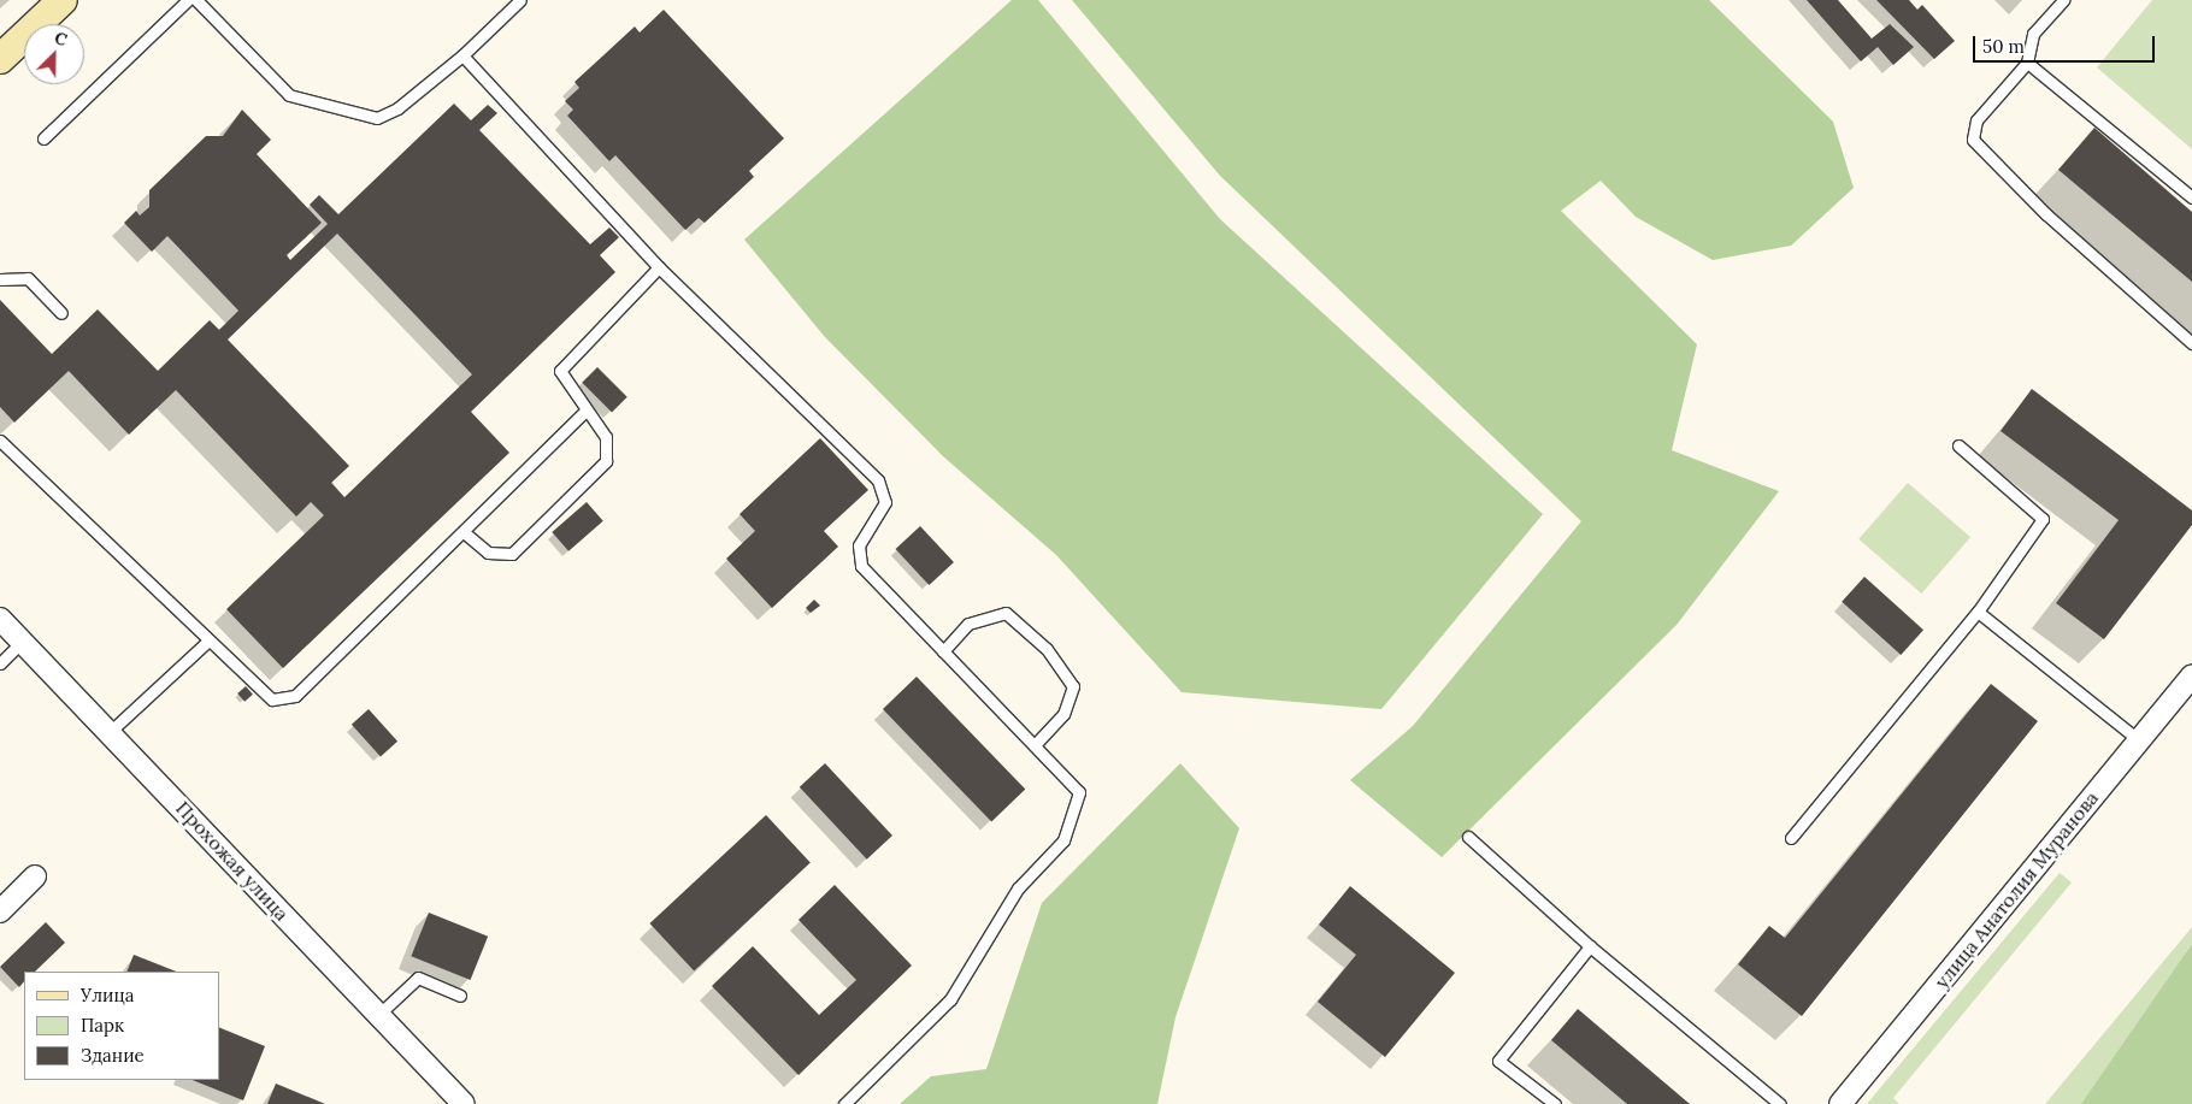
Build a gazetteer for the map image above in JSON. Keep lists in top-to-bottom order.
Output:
{
  "streets": {
    "street": ["Прохожая улица", "улица Анатолия Муранова"]
  },
  "legend": ["Улица", "Парк", "Здание"],
  "scale_bar": "50 m",
  "north": "top right"
}
